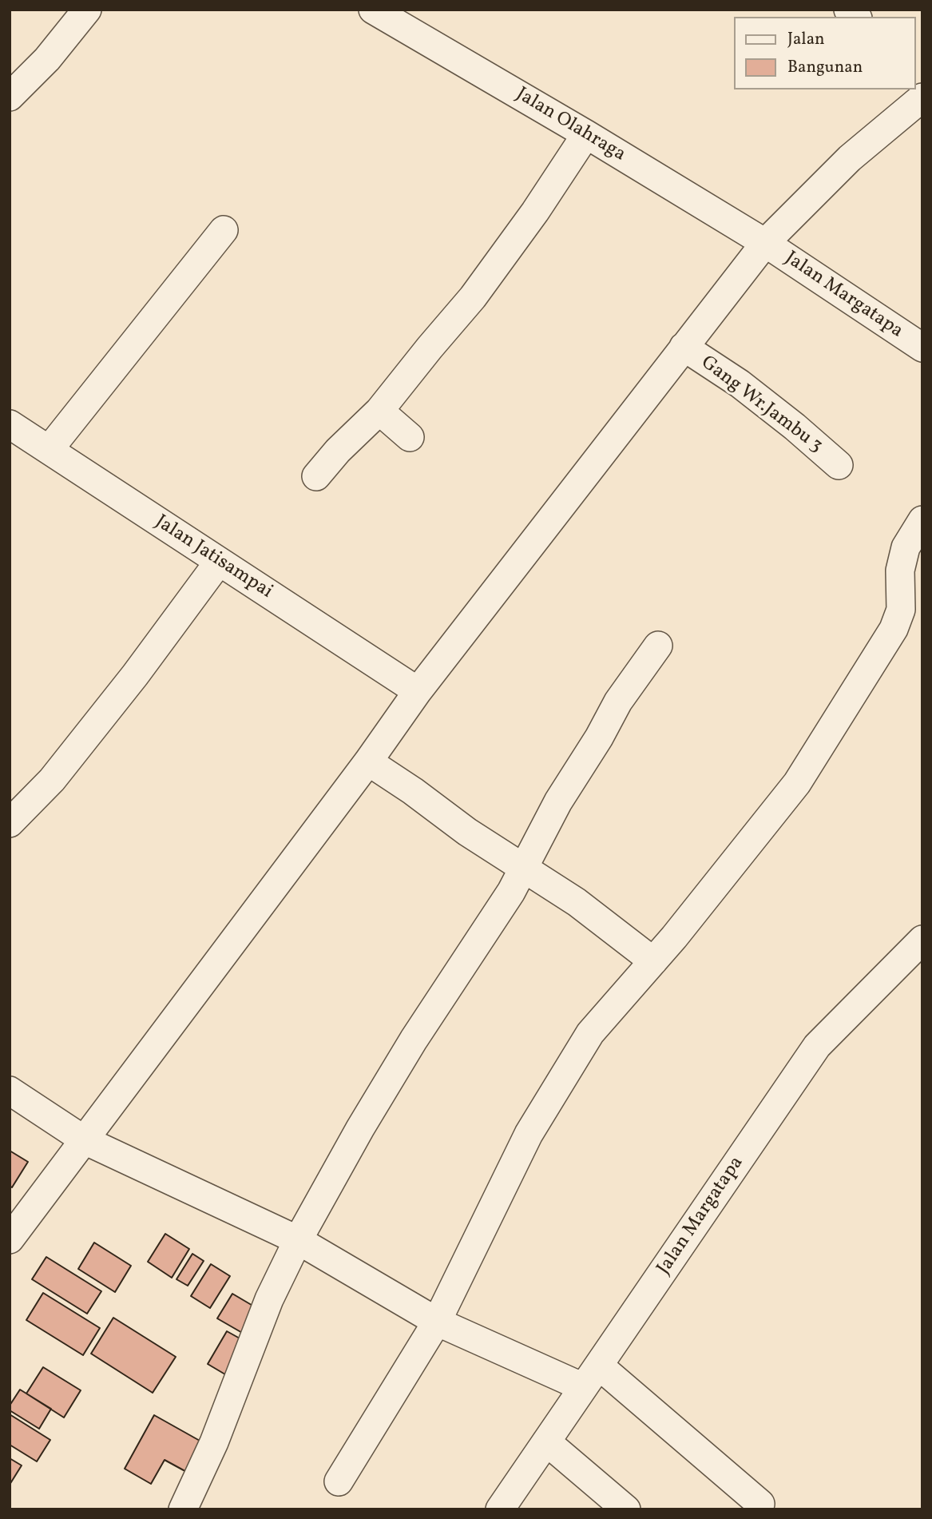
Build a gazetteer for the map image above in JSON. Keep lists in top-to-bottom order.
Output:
{
  "streets": {
    "street": [
      "Jalan Olahraga",
      "Jalan Margatapa",
      "Gang Wr.Jambu 3",
      "Jalan Jatisampai"
    ]
  },
  "crossings": [
    ["Jalan Olahraga", "Jalan Margatapa"]
  ],
  "legend": ["Jalan", "Bangunan"]
}
